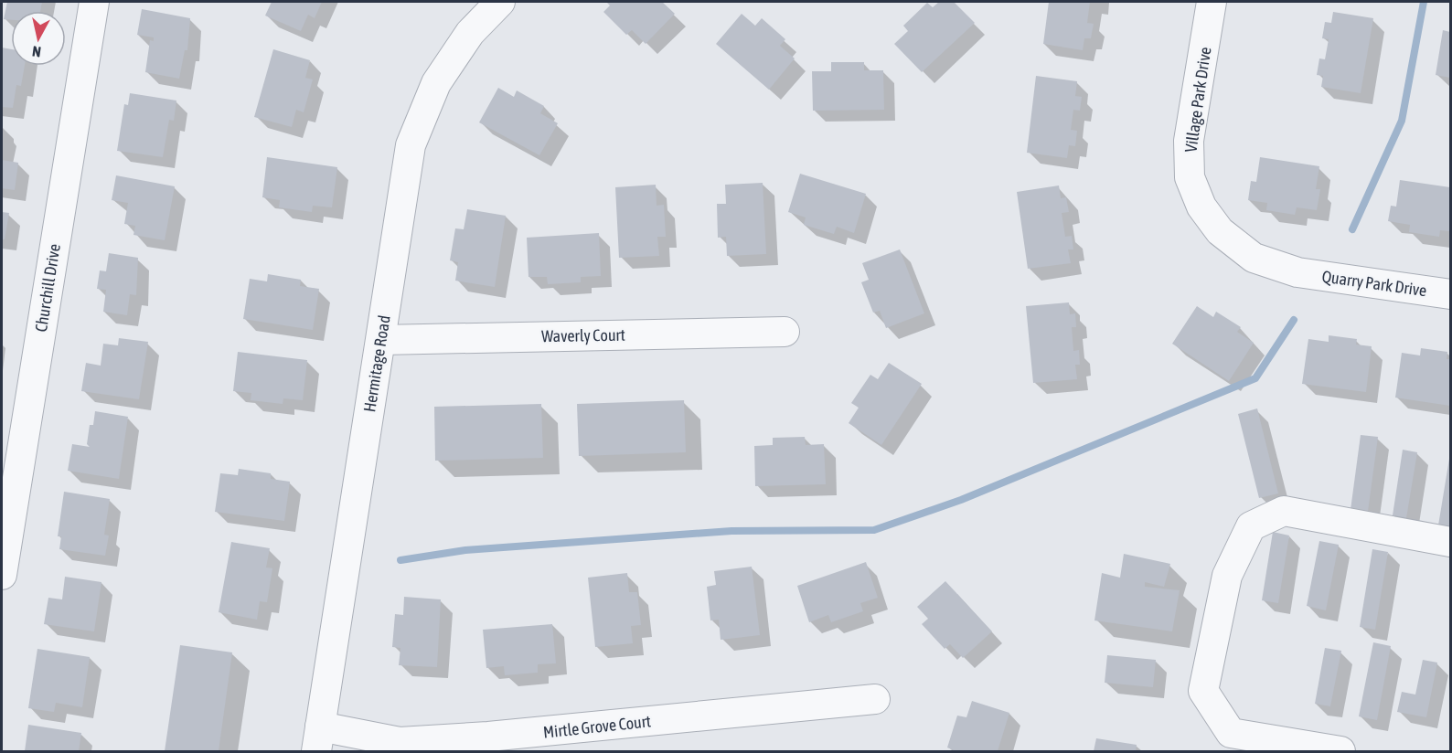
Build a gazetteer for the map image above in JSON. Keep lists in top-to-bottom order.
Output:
{
  "streets": {
    "street": [
      "Village Park Drive",
      "Quarry Park Drive",
      "Churchill Drive",
      "Waverly Court",
      "Hermitage Road",
      "Mirtle Grove Court"
    ]
  },
  "crossings": [
    ["Village Park Drive", "Quarry Park Drive"],
    ["Waverly Court", "Hermitage Road"],
    ["Hermitage Road", "Mirtle Grove Court"]
  ],
  "north": "bottom"
}
